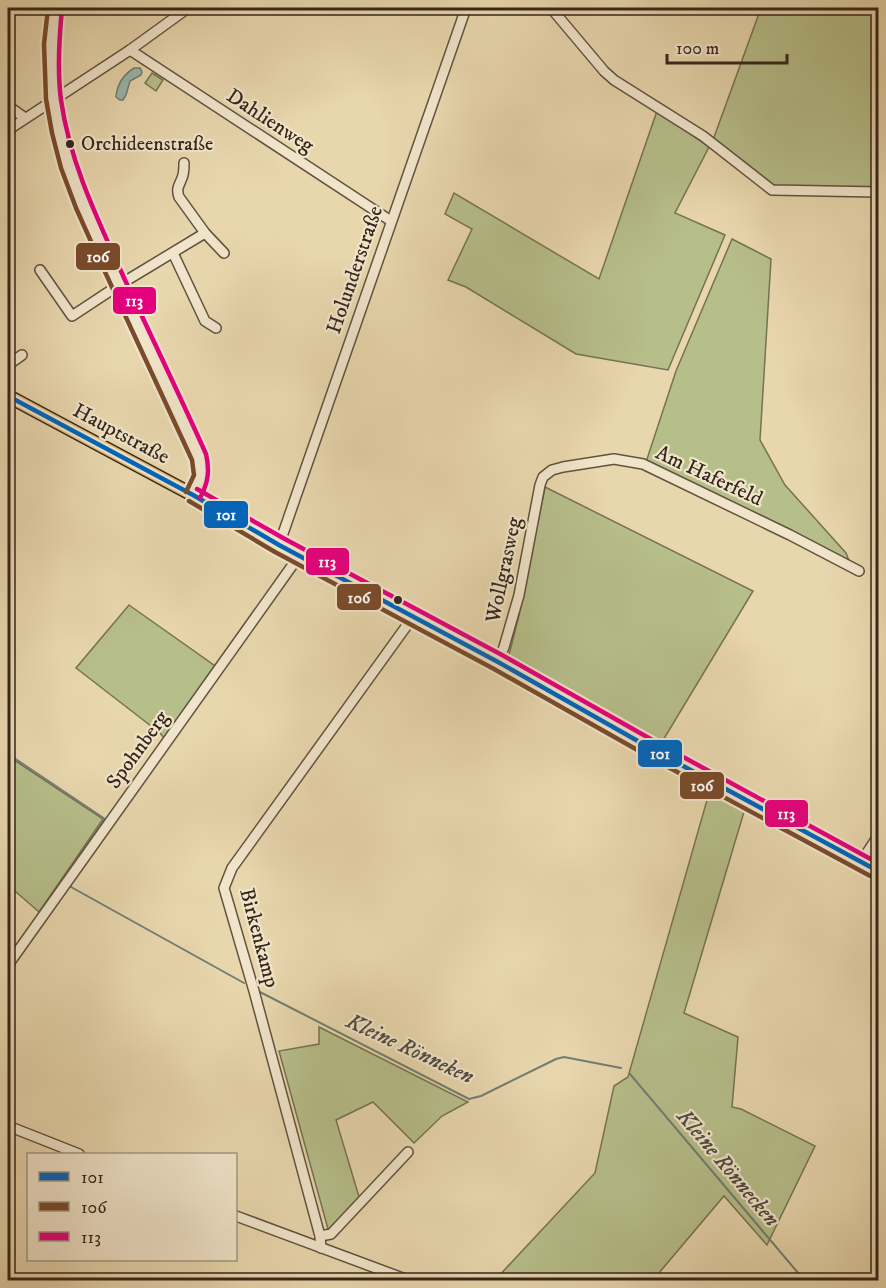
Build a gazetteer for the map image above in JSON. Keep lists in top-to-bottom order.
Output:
{
  "streets": {
    "main road": ["Hauptstraße"],
    "street": [
      "Dahlienweg",
      "Holunderstraße",
      "Am Haferfeld",
      "Wollgrasweg",
      "Spohnberg",
      "Birkenkamp"
    ]
  },
  "crossings": [
    ["Dahlienweg", "Holunderstraße"],
    ["Holunderstraße", "Hauptstraße"],
    ["Hauptstraße", "Wollgrasweg"],
    ["Hauptstraße", "Spohnberg"],
    ["Hauptstraße", "Birkenkamp"],
    ["Am Haferfeld", "Wollgrasweg"]
  ],
  "water": ["Kleine Rönneken", "Kleine Rönnecken"],
  "places": ["Orchideenstraße"],
  "lines": ["transit line 106", "transit line 113", "transit line 101"],
  "legend": ["101", "106", "113"],
  "scale_bar": "100 m"
}
